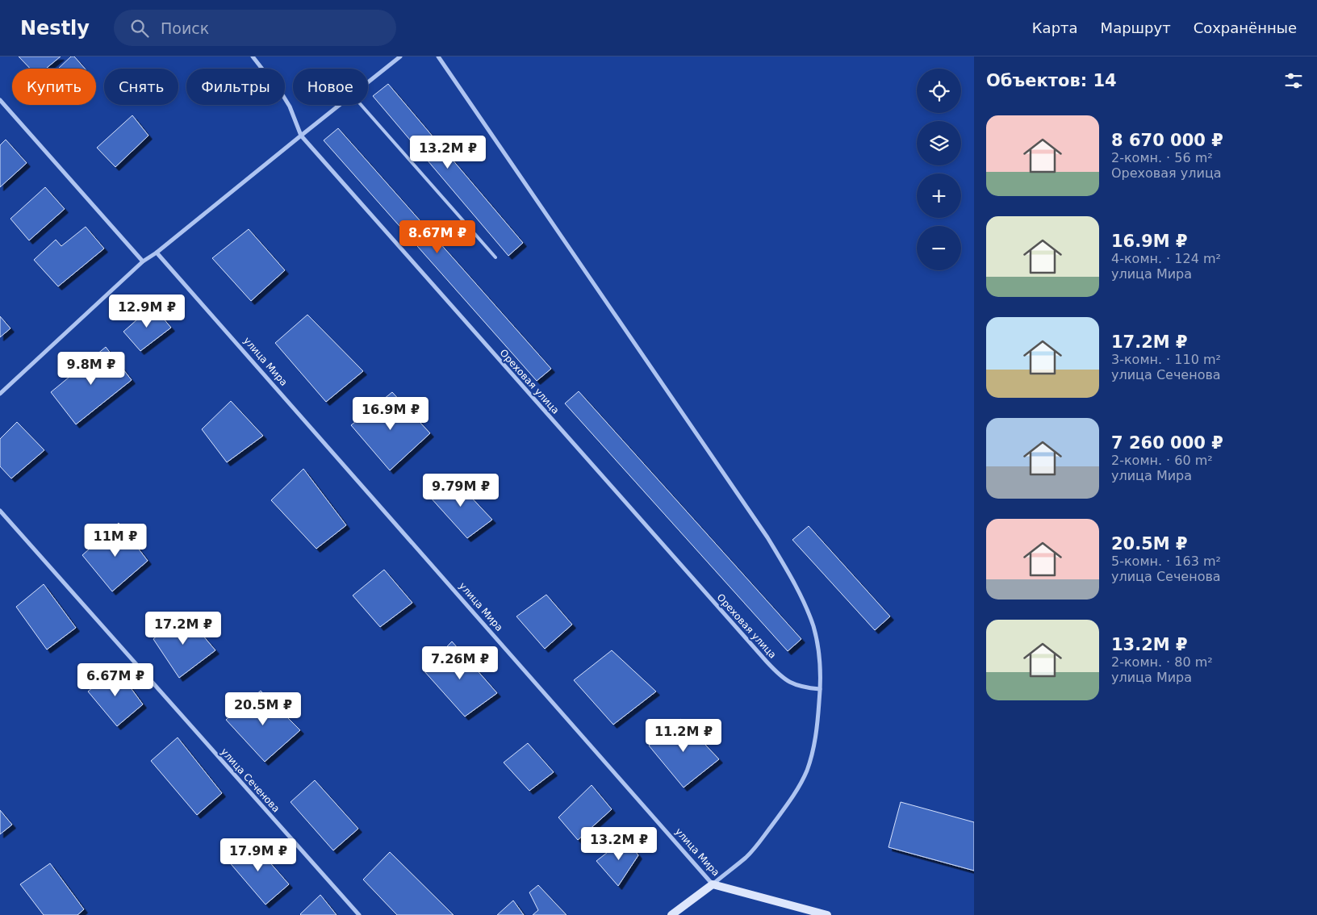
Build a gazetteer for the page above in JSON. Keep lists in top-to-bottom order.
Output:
{
  "streets": {
    "street": ["улица Мира", "Ореховая улица", "улица Сеченова"]
  },
  "page": {
    "header": "Nestly",
    "search": "Поиск",
    "nav": ["Карта", "Маршрут", "Сохранённые"],
    "heading": "Объектов: 14",
    "map_buttons": ["+", "−"],
    "chip": [
      "Купить",
      "Снять",
      "Фильтры",
      "Новое"
    ],
    "list": [
      {
        "name": "8 670 000 ₽",
        "note": "2-комн. · 56 m² · Ореховая улица"
      },
      {
        "name": "16.9M ₽",
        "note": "4-комн. · 124 m² · улица Мира"
      },
      {
        "name": "17.2M ₽",
        "note": "3-комн. · 110 m² · улица Сеченова"
      },
      {
        "name": "7 260 000 ₽",
        "note": "2-комн. · 60 m² · улица Мира"
      },
      {
        "name": "20.5M ₽",
        "note": "5-комн. · 163 m² · улица Сеченова"
      },
      {
        "name": "13.2M ₽",
        "note": "2-комн. · 80 m² · улица Мира"
      }
    ],
    "price": [
      "13.2M ₽",
      "8.67M ₽",
      "12.9M ₽",
      "9.8M ₽",
      "16.9M ₽",
      "9.79M ₽",
      "11M ₽",
      "17.2M ₽",
      "7.26M ₽",
      "6.67M ₽",
      "20.5M ₽",
      "11.2M ₽",
      "13.2M ₽",
      "17.9M ₽"
    ]
  }
}
